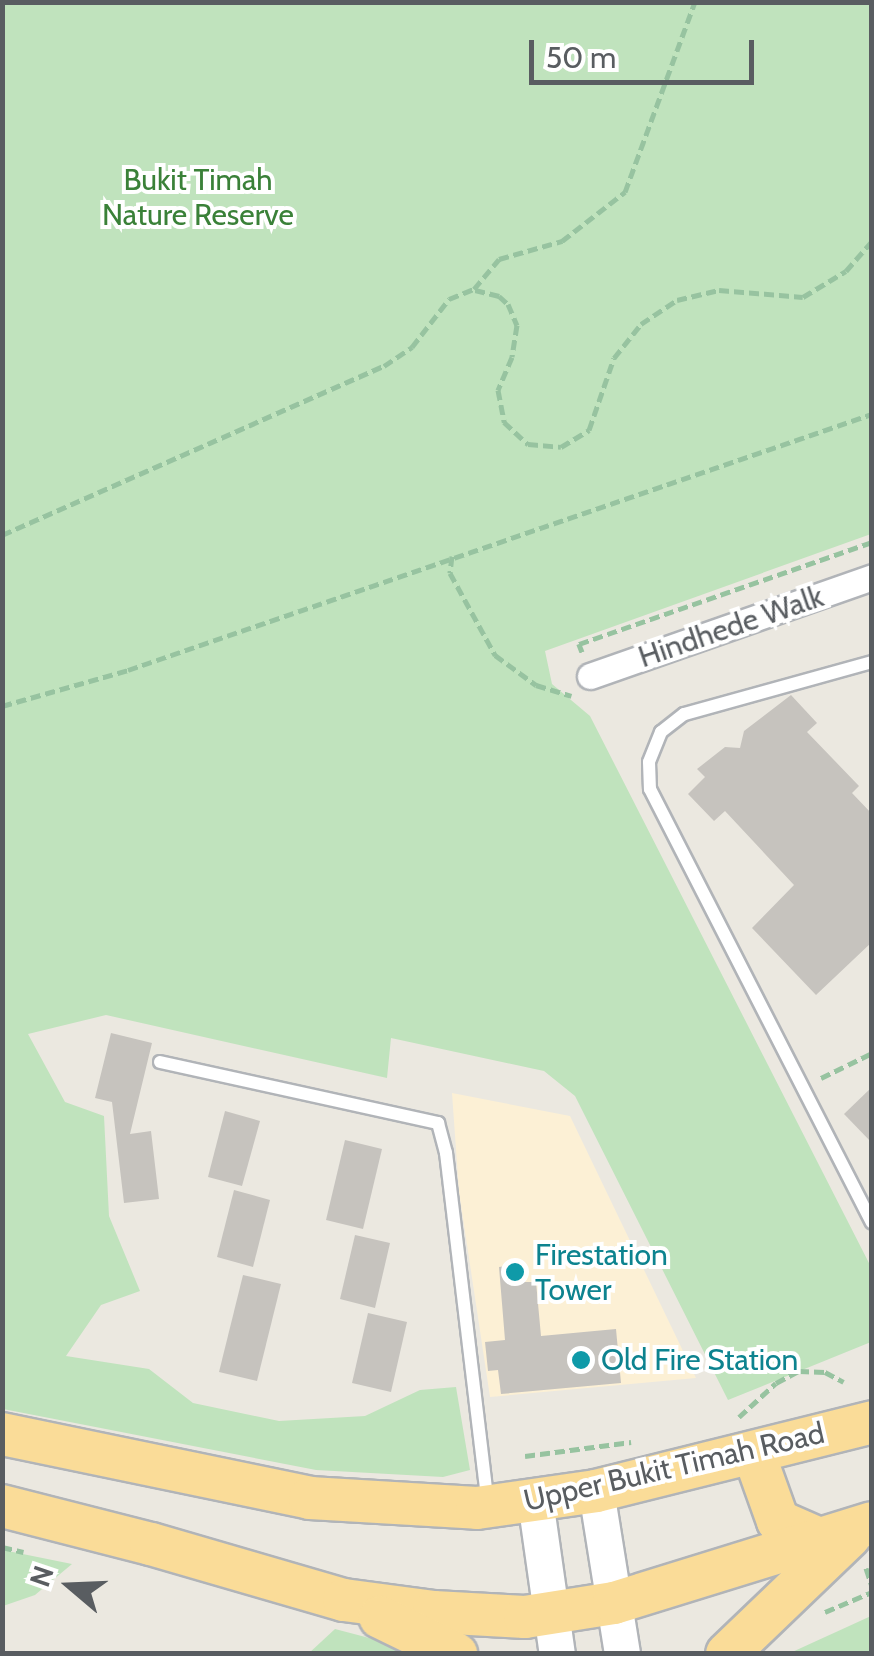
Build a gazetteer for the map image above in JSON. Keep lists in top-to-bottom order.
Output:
{
  "streets": {
    "highway": ["Upper Bukit Timah Road"],
    "street": ["Hindhede Walk"]
  },
  "parks": ["Bukit Timah Nature Reserve"],
  "places": ["Firestation Tower", "Old Fire Station"],
  "scale_bar": "50 m",
  "north": "left"
}
